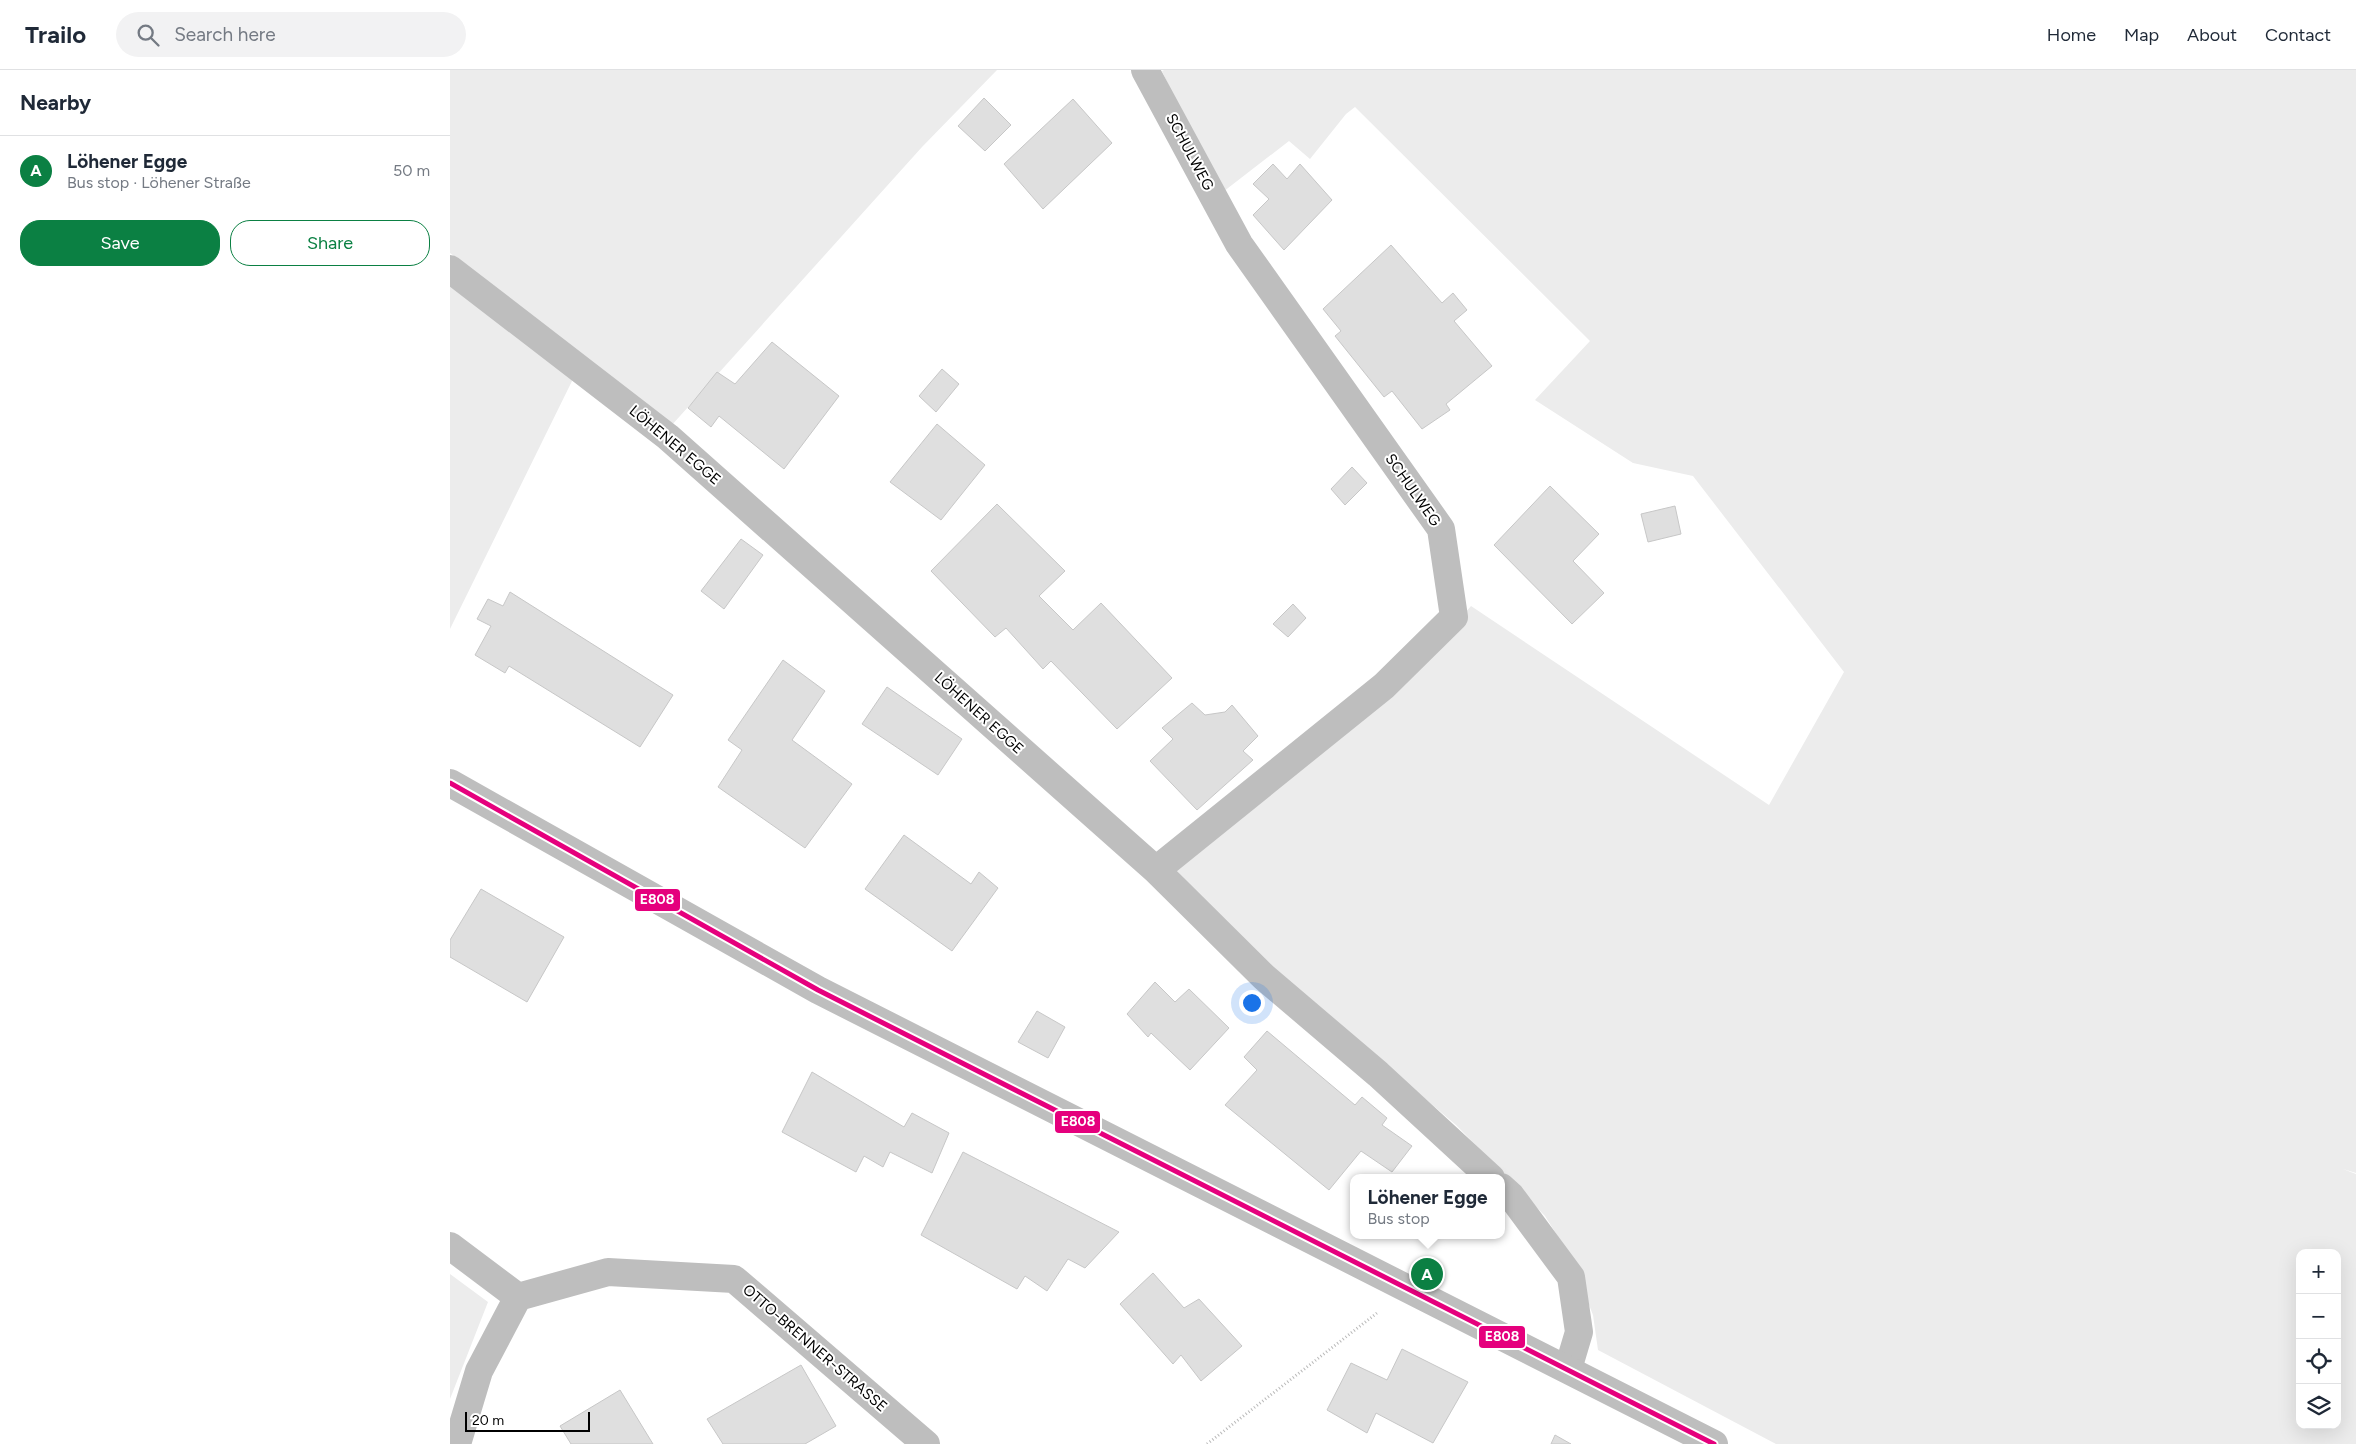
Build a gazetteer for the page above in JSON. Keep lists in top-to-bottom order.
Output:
{
  "streets": {
    "street": ["SCHULWEG", "LÖHENER EGGE", "OTTO-BRENNER-STRASSE"]
  },
  "crossings": [
    ["SCHULWEG", "LÖHENER EGGE"]
  ],
  "lines": ["transit line E808"],
  "scale_bar": "20 m",
  "page": {
    "header": "Trailo",
    "search": "Search here",
    "nav": [
      "Home",
      "Map",
      "About",
      "Contact"
    ],
    "heading": "Nearby",
    "list": [
      {
        "mark": "A",
        "name": "Löhener Egge",
        "note": "Bus stop · Löhener Straße",
        "value": "50 m"
      }
    ],
    "buttons": ["Save", "Share"],
    "popup": ["Löhener Egge", "Bus stop"],
    "map_buttons": ["+", "−"],
    "pins": "A",
    "scale": "20 m"
  }
}
